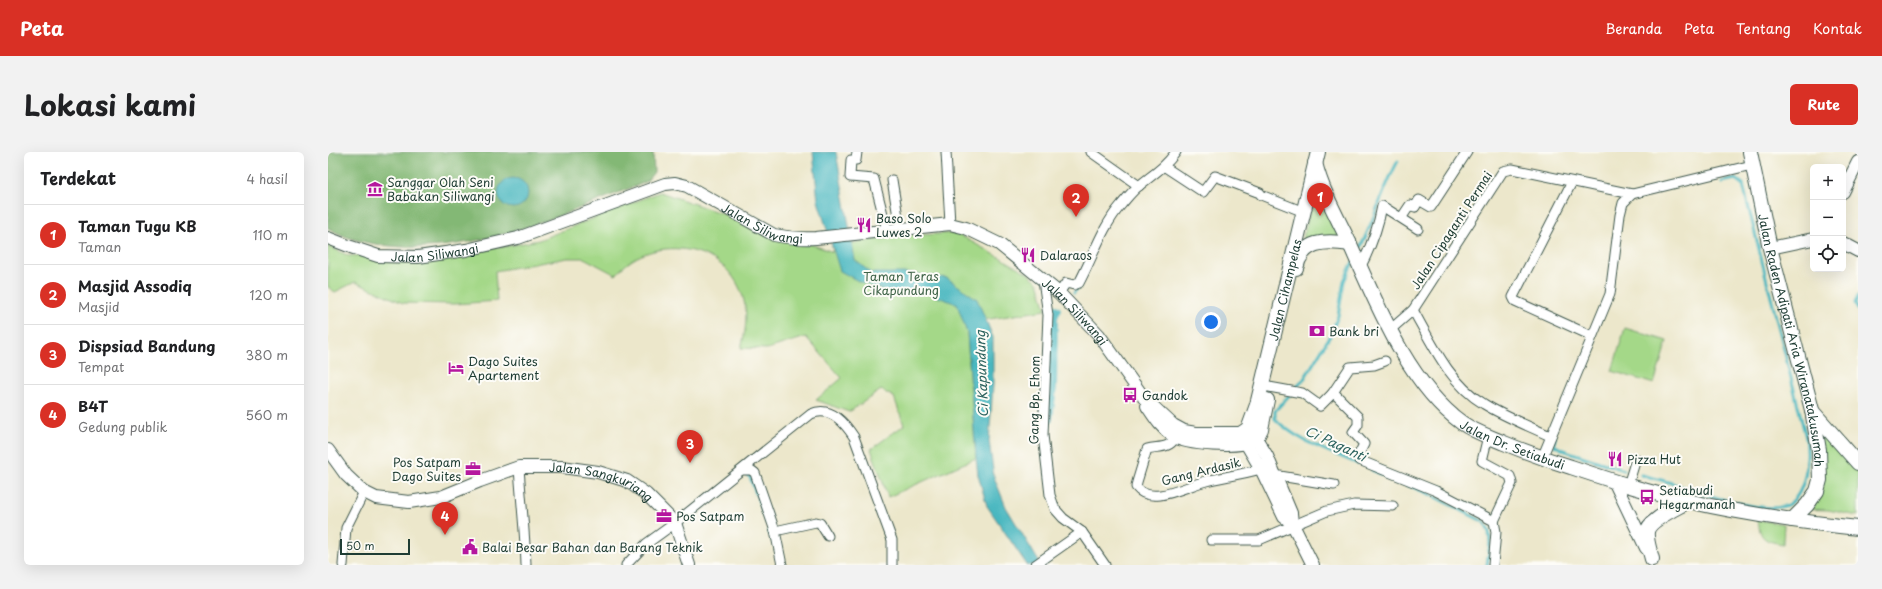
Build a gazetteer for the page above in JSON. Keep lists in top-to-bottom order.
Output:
{
  "streets": {
    "main road": [
      "Jalan Siliwangi",
      "Jalan Cihampelas",
      "Jalan Raden Adipati Aria Wiranatakusumah",
      "Jalan Dr. Setiabudi",
      "Jalan Sangkuriang"
    ],
    "street": ["Jalan Cipaganti Permai", "Gang Bp. Ehom", "Gang Ardasik"]
  },
  "crossings": [
    ["Jalan Siliwangi", "Jalan Cihampelas"],
    ["Jalan Siliwangi", "Gang Bp. Ehom"],
    ["Jalan Siliwangi", "Gang Ardasik"],
    ["Jalan Cipaganti Permai", "Jalan Raden Adipati Aria Wiranatakusumah"],
    ["Jalan Cipaganti Permai", "Jalan Dr. Setiabudi"],
    ["Jalan Cihampelas", "Jalan Dr. Setiabudi"],
    ["Jalan Raden Adipati Aria Wiranatakusumah", "Jalan Dr. Setiabudi"]
  ],
  "water": ["Ci Kapundung", "Ci Paganti"],
  "parks": ["Taman Teras Cikapundung"],
  "places": {
    "museum": ["Sanggar Olah Seni Babakan Siliwangi"],
    "restaurant": ["Baso Solo Luwes 2", "Dalaraos", "Pizza Hut"],
    "bank": ["Bank bri"],
    "hotel": ["Dago Suites Apartement"],
    "bus stop": ["Gandok", "Setiabudi Hegarmanah"],
    "office": ["Pos Satpam Dago Suites", "Pos Satpam"],
    "public building": ["Balai Besar Bahan dan Barang Teknik"]
  },
  "scale_bar": "50 m",
  "page": {
    "header": "Peta",
    "nav": [
      "Beranda",
      "Peta",
      "Tentang",
      "Kontak"
    ],
    "title": "Lokasi kami",
    "buttons": "Rute",
    "heading": ["Terdekat", "4 hasil"],
    "map_buttons": ["+", "−"],
    "pins": [
      "1",
      "2",
      "3",
      "4"
    ],
    "list": [
      {
        "mark": "1",
        "name": "Taman Tugu KB",
        "note": "Taman",
        "value": "110 m"
      },
      {
        "mark": "2",
        "name": "Masjid Assodiq",
        "note": "Masjid",
        "value": "120 m"
      },
      {
        "mark": "3",
        "name": "Dispsiad Bandung",
        "note": "Tempat",
        "value": "380 m"
      },
      {
        "mark": "4",
        "name": "B4T",
        "note": "Gedung publik",
        "value": "560 m"
      }
    ],
    "scale": "50 m"
  }
}
